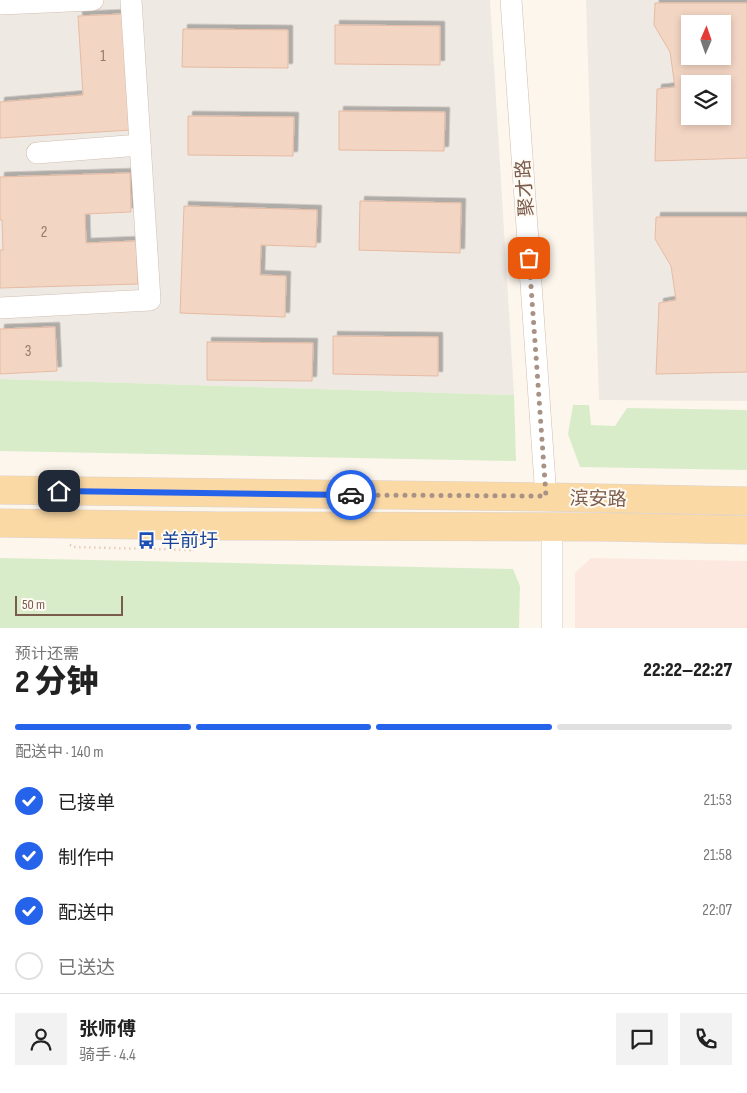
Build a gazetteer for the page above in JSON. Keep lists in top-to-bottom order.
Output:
{
  "streets": {
    "main road": ["滨安路"],
    "street": ["聚才路"]
  },
  "crossings": [
    ["聚才路", "滨安路"]
  ],
  "places": {
    "bus stop": ["羊前圩"]
  },
  "house_numbers": ["1", "2", "3"],
  "scale_bar": "50 m",
  "north": "top",
  "page": {
    "scale": "50 m",
    "heading": ["2 分钟", "预计还需", "22:22–22:27"],
    "panel": ["张师傅", "骑手 · 4.4"],
    "bar": "配送中 · 140 m",
    "list": [
      ["已接单", "21:53"],
      ["制作中", "21:58"],
      ["配送中", "22:07"],
      "已送达"
    ]
  }
}
